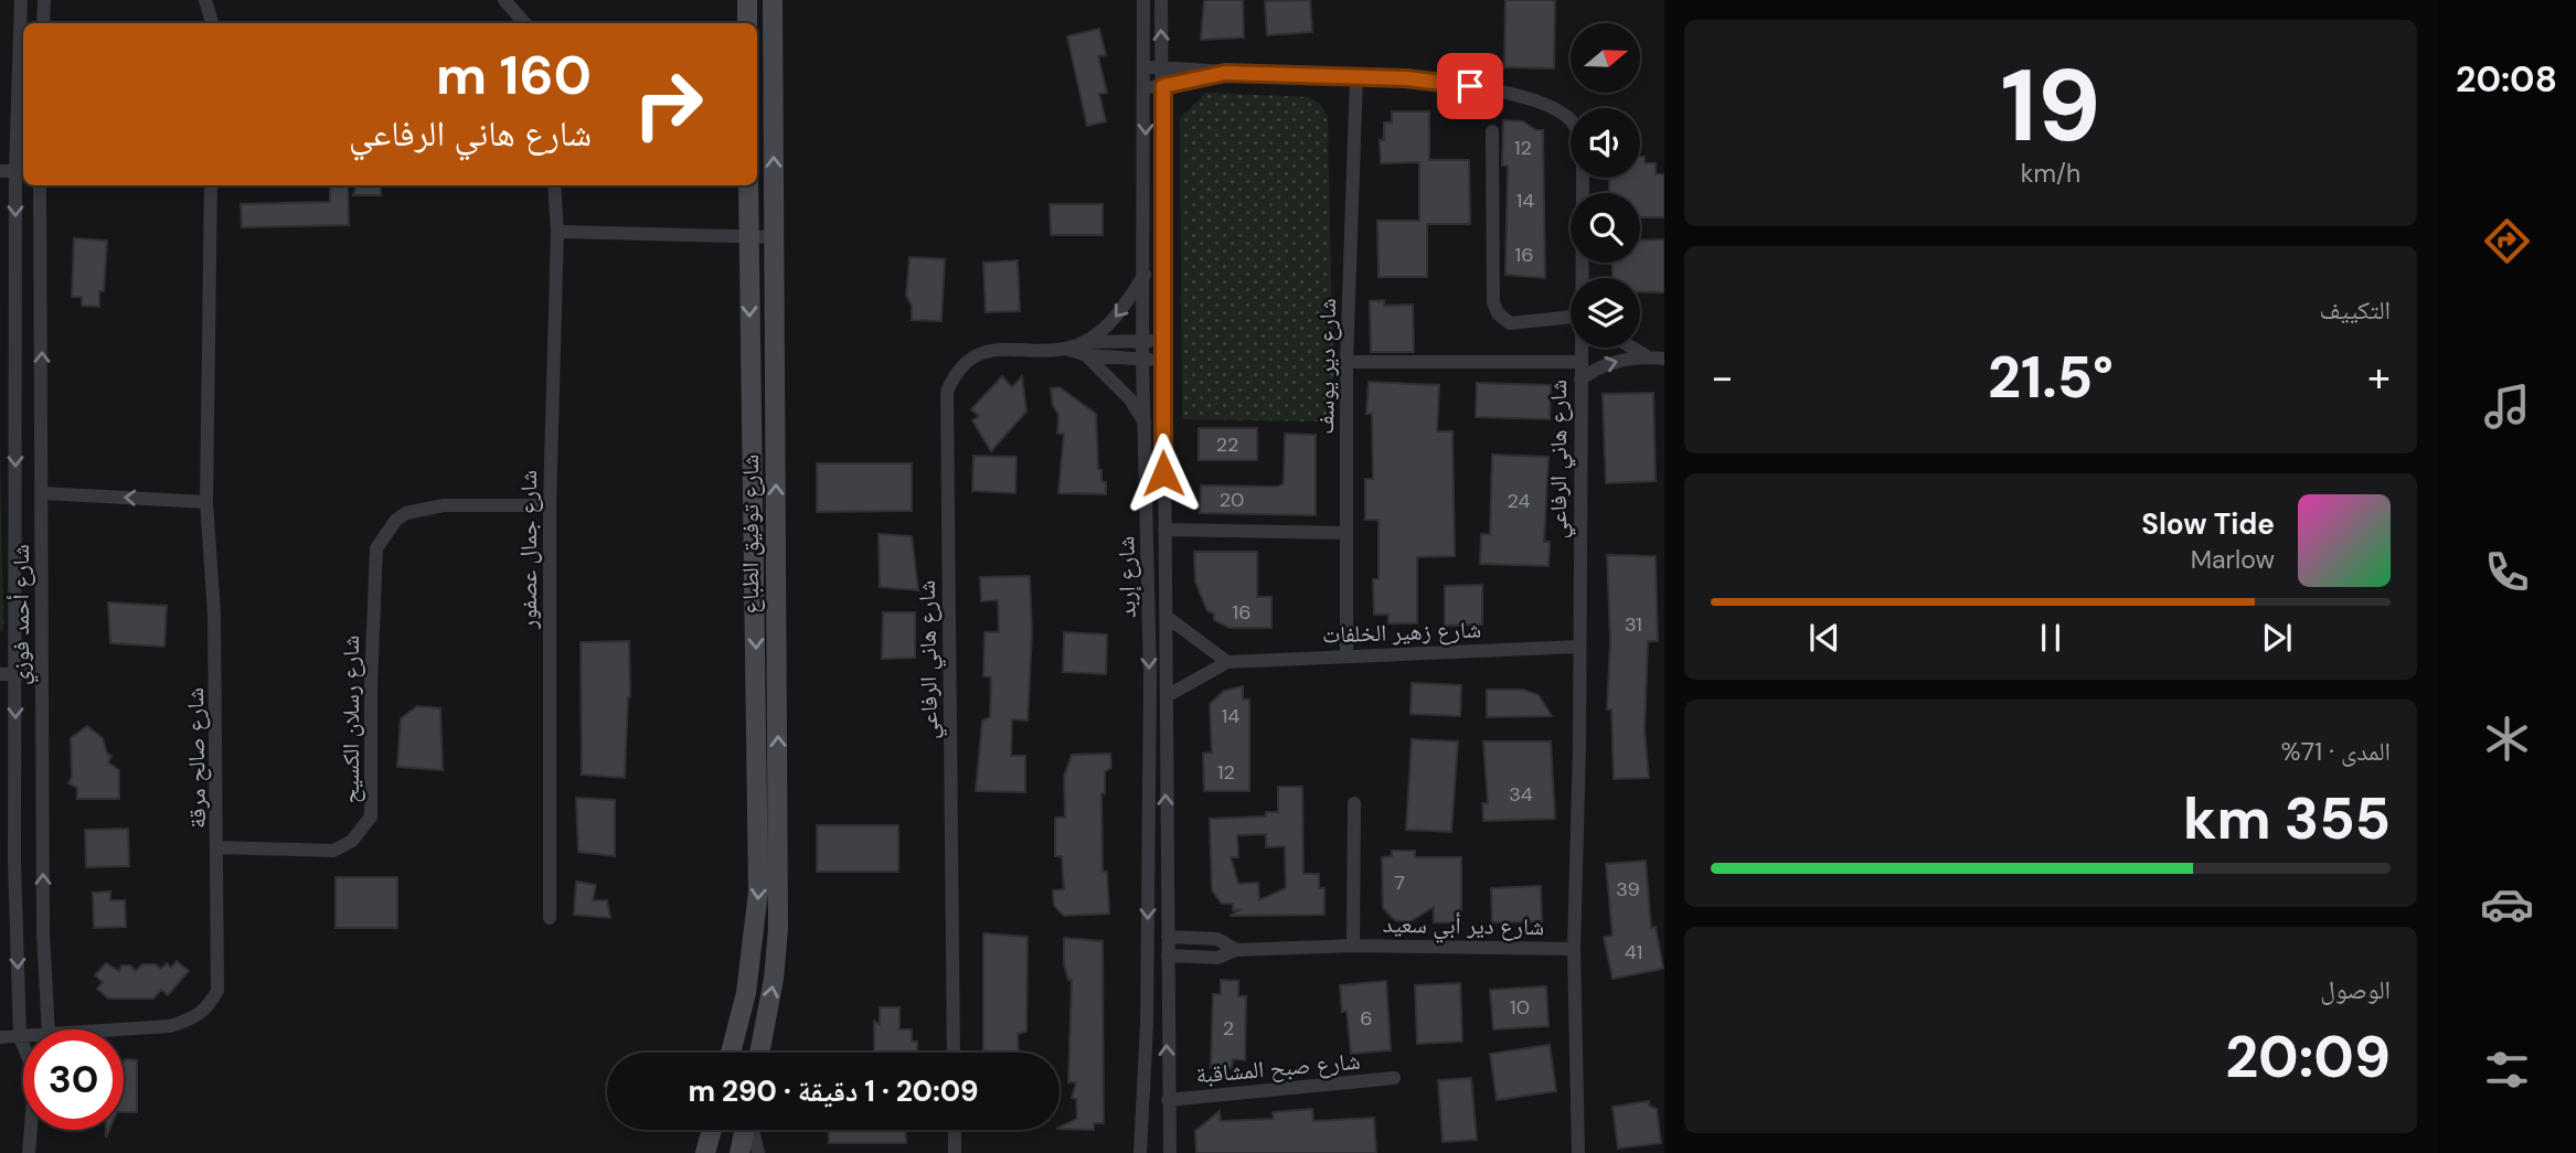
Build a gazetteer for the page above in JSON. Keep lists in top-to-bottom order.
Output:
{
  "streets": {
    "street": [
      "شارع دير يوسف",
      "شارع هاني الرفاعي",
      "شارع توفيق الطباع",
      "شارع جمال عصفور",
      "شارع إربد",
      "شارع أحمد فوزي",
      "شارع زهير الخلفات",
      "شارع رسلان الكسيح",
      "شارع صالح مرقة",
      "شارع دير أبي سعيد",
      "شارع صبح المشاقبة"
    ]
  },
  "crossings": [
    ["شارع دير يوسف", "شارع هاني الرفاعي"],
    ["شارع دير يوسف", "شارع زهير الخلفات"],
    ["شارع هاني الرفاعي", "شارع إربد"],
    ["شارع هاني الرفاعي", "شارع زهير الخلفات"],
    ["شارع هاني الرفاعي", "شارع دير أبي سعيد"],
    ["شارع جمال عصفور", "شارع رسلان الكسيح"],
    ["شارع إربد", "شارع زهير الخلفات"],
    ["شارع إربد", "شارع دير أبي سعيد"],
    ["شارع إربد", "شارع صبح المشاقبة"],
    ["شارع رسلان الكسيح", "شارع صالح مرقة"]
  ],
  "house_numbers": [
    "12",
    "14",
    "16",
    "22",
    "20",
    "24",
    "16",
    "31",
    "14",
    "12",
    "34",
    "7",
    "39",
    "41",
    "10",
    "6",
    "2"
  ],
  "north": "right",
  "page": {
    "tabs": "20:08",
    "tile": [
      ["19", "km/h"],
      "التكييف",
      ["المدى · 71%", "355 km"],
      ["الوصول", "20:09"]
    ],
    "turn": ["160 m", "شارع هاني الرفاعي"],
    "heat": ["−", "21.5°", "+"],
    "song": ["Slow Tide", "Marlow"],
    "limit": "30",
    "trip": "20:09 · 1 دقيقة · 290 m"
  }
}
